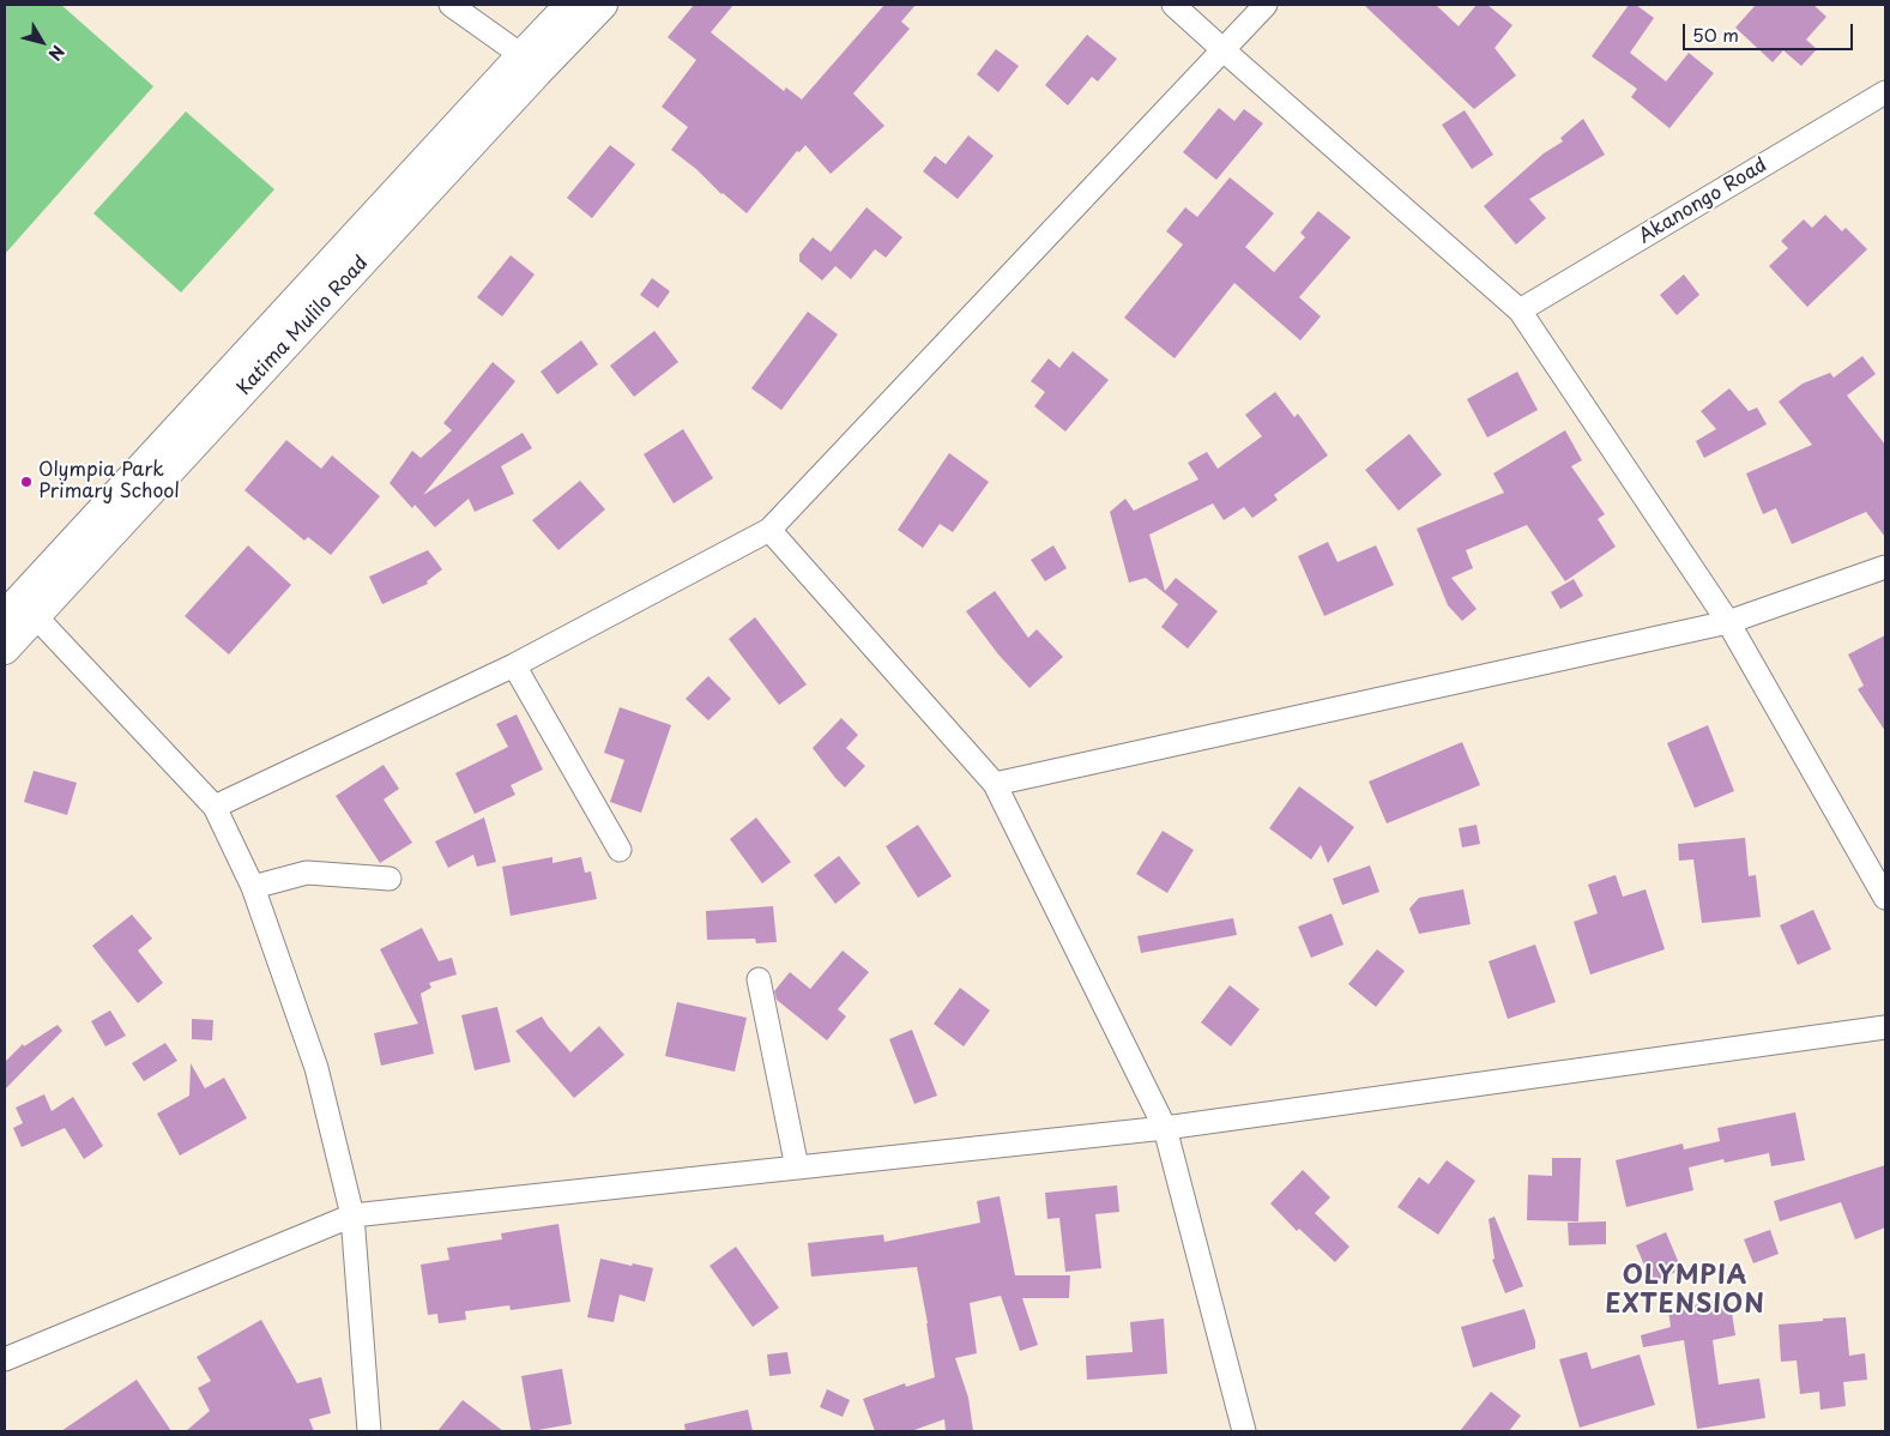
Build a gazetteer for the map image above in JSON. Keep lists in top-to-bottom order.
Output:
{
  "streets": {
    "main road": ["Katima Mulilo Road"],
    "street": ["Akanongo Road"]
  },
  "districts": ["OLYMPIA EXTENSION"],
  "places": ["Olympia Park Primary School"],
  "scale_bar": "50 m",
  "north": "bottom right"
}
